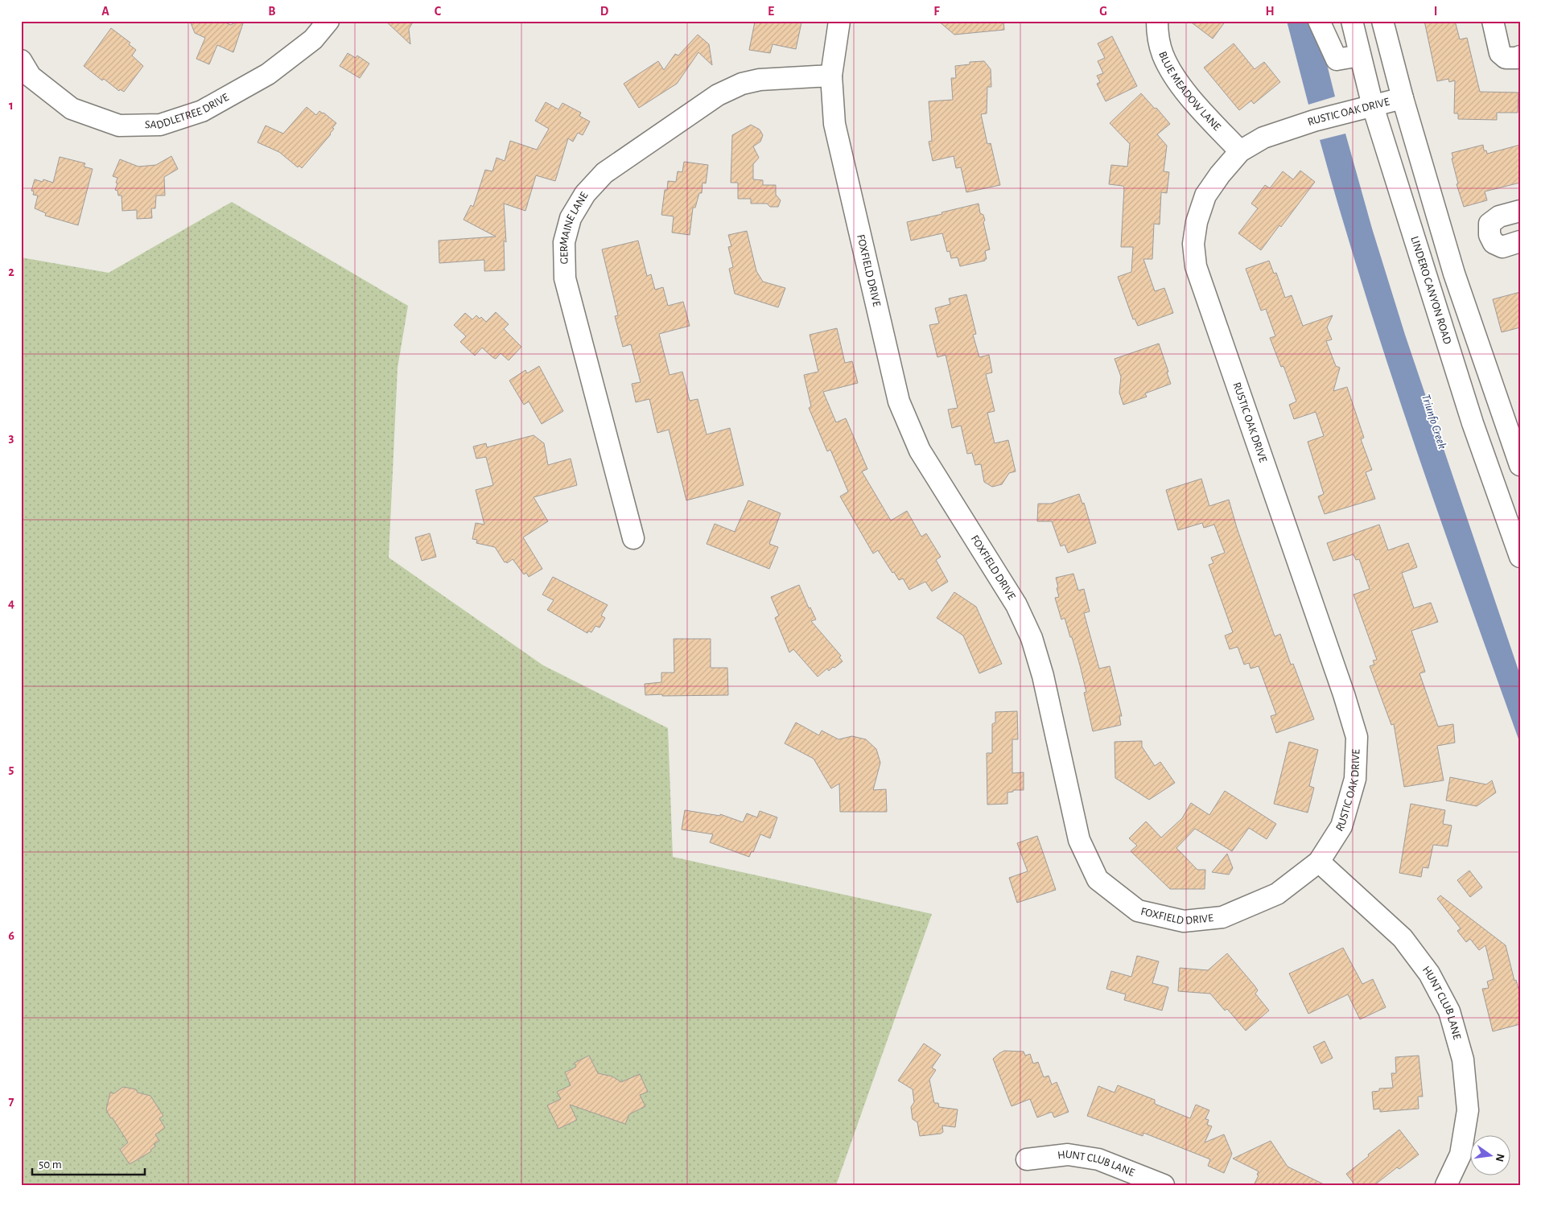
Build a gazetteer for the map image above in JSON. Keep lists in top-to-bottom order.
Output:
{
  "streets": {
    "street": [
      "BLUE MEADOW LANE",
      "SADDLETREE DRIVE",
      "RUSTIC OAK DRIVE",
      "GERMAINE LANE",
      "FOXFIELD DRIVE",
      "LINDERO CANYON ROAD",
      "HUNT CLUB LANE"
    ]
  },
  "crossings": [
    ["BLUE MEADOW LANE", "RUSTIC OAK DRIVE"],
    ["RUSTIC OAK DRIVE", "FOXFIELD DRIVE"],
    ["RUSTIC OAK DRIVE", "LINDERO CANYON ROAD"],
    ["RUSTIC OAK DRIVE", "HUNT CLUB LANE"],
    ["GERMAINE LANE", "FOXFIELD DRIVE"],
    ["FOXFIELD DRIVE", "HUNT CLUB LANE"]
  ],
  "water": ["Triunfo Creek"],
  "scale_bar": "50 m",
  "north": "right",
  "grid": {
    "columns": [
      "A",
      "B",
      "C",
      "D",
      "E",
      "F",
      "G",
      "H",
      "I"
    ],
    "rows": [
      "1",
      "2",
      "3",
      "4",
      "5",
      "6",
      "7"
    ]
  }
}
